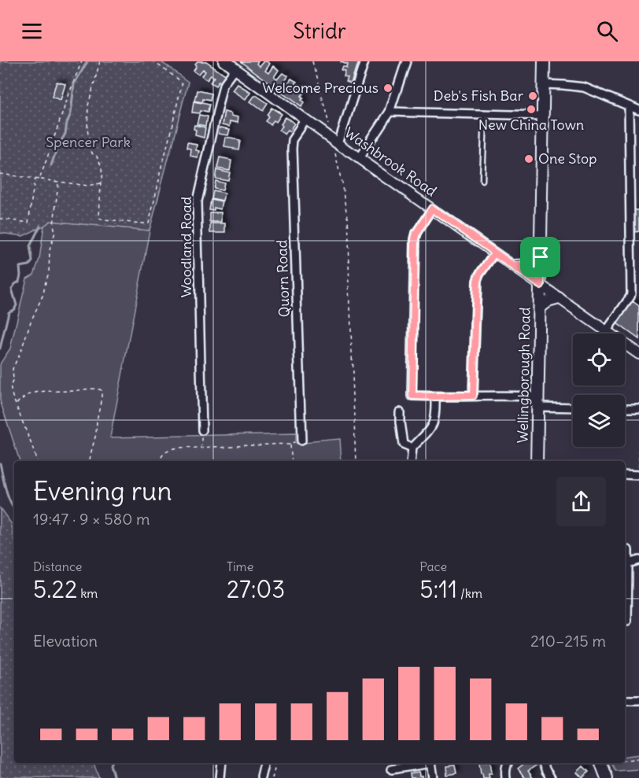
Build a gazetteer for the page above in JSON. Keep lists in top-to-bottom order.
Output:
{
  "streets": {
    "main road": ["Washbrook Road", "Wellingborough Road"],
    "street": ["Woodland Road", "Quorn Road"]
  },
  "crossings": [
    ["Washbrook Road", "Woodland Road"],
    ["Washbrook Road", "Quorn Road"],
    ["Washbrook Road", "Wellingborough Road"]
  ],
  "parks": ["Spencer Park"],
  "places": [
    "Welcome Precious",
    "Deb's Fish Bar",
    "New China Town",
    "One Stop"
  ],
  "page": {
    "header": "Stridr",
    "heading": ["Evening run", "19:47 · 9 × 580 m"],
    "stats": [
      ["Distance", "5.22 km"],
      ["Time", "27:03"],
      ["Pace", "5:11 /km"]
    ],
    "chart": ["Elevation", "210–215 m"]
  }
}
